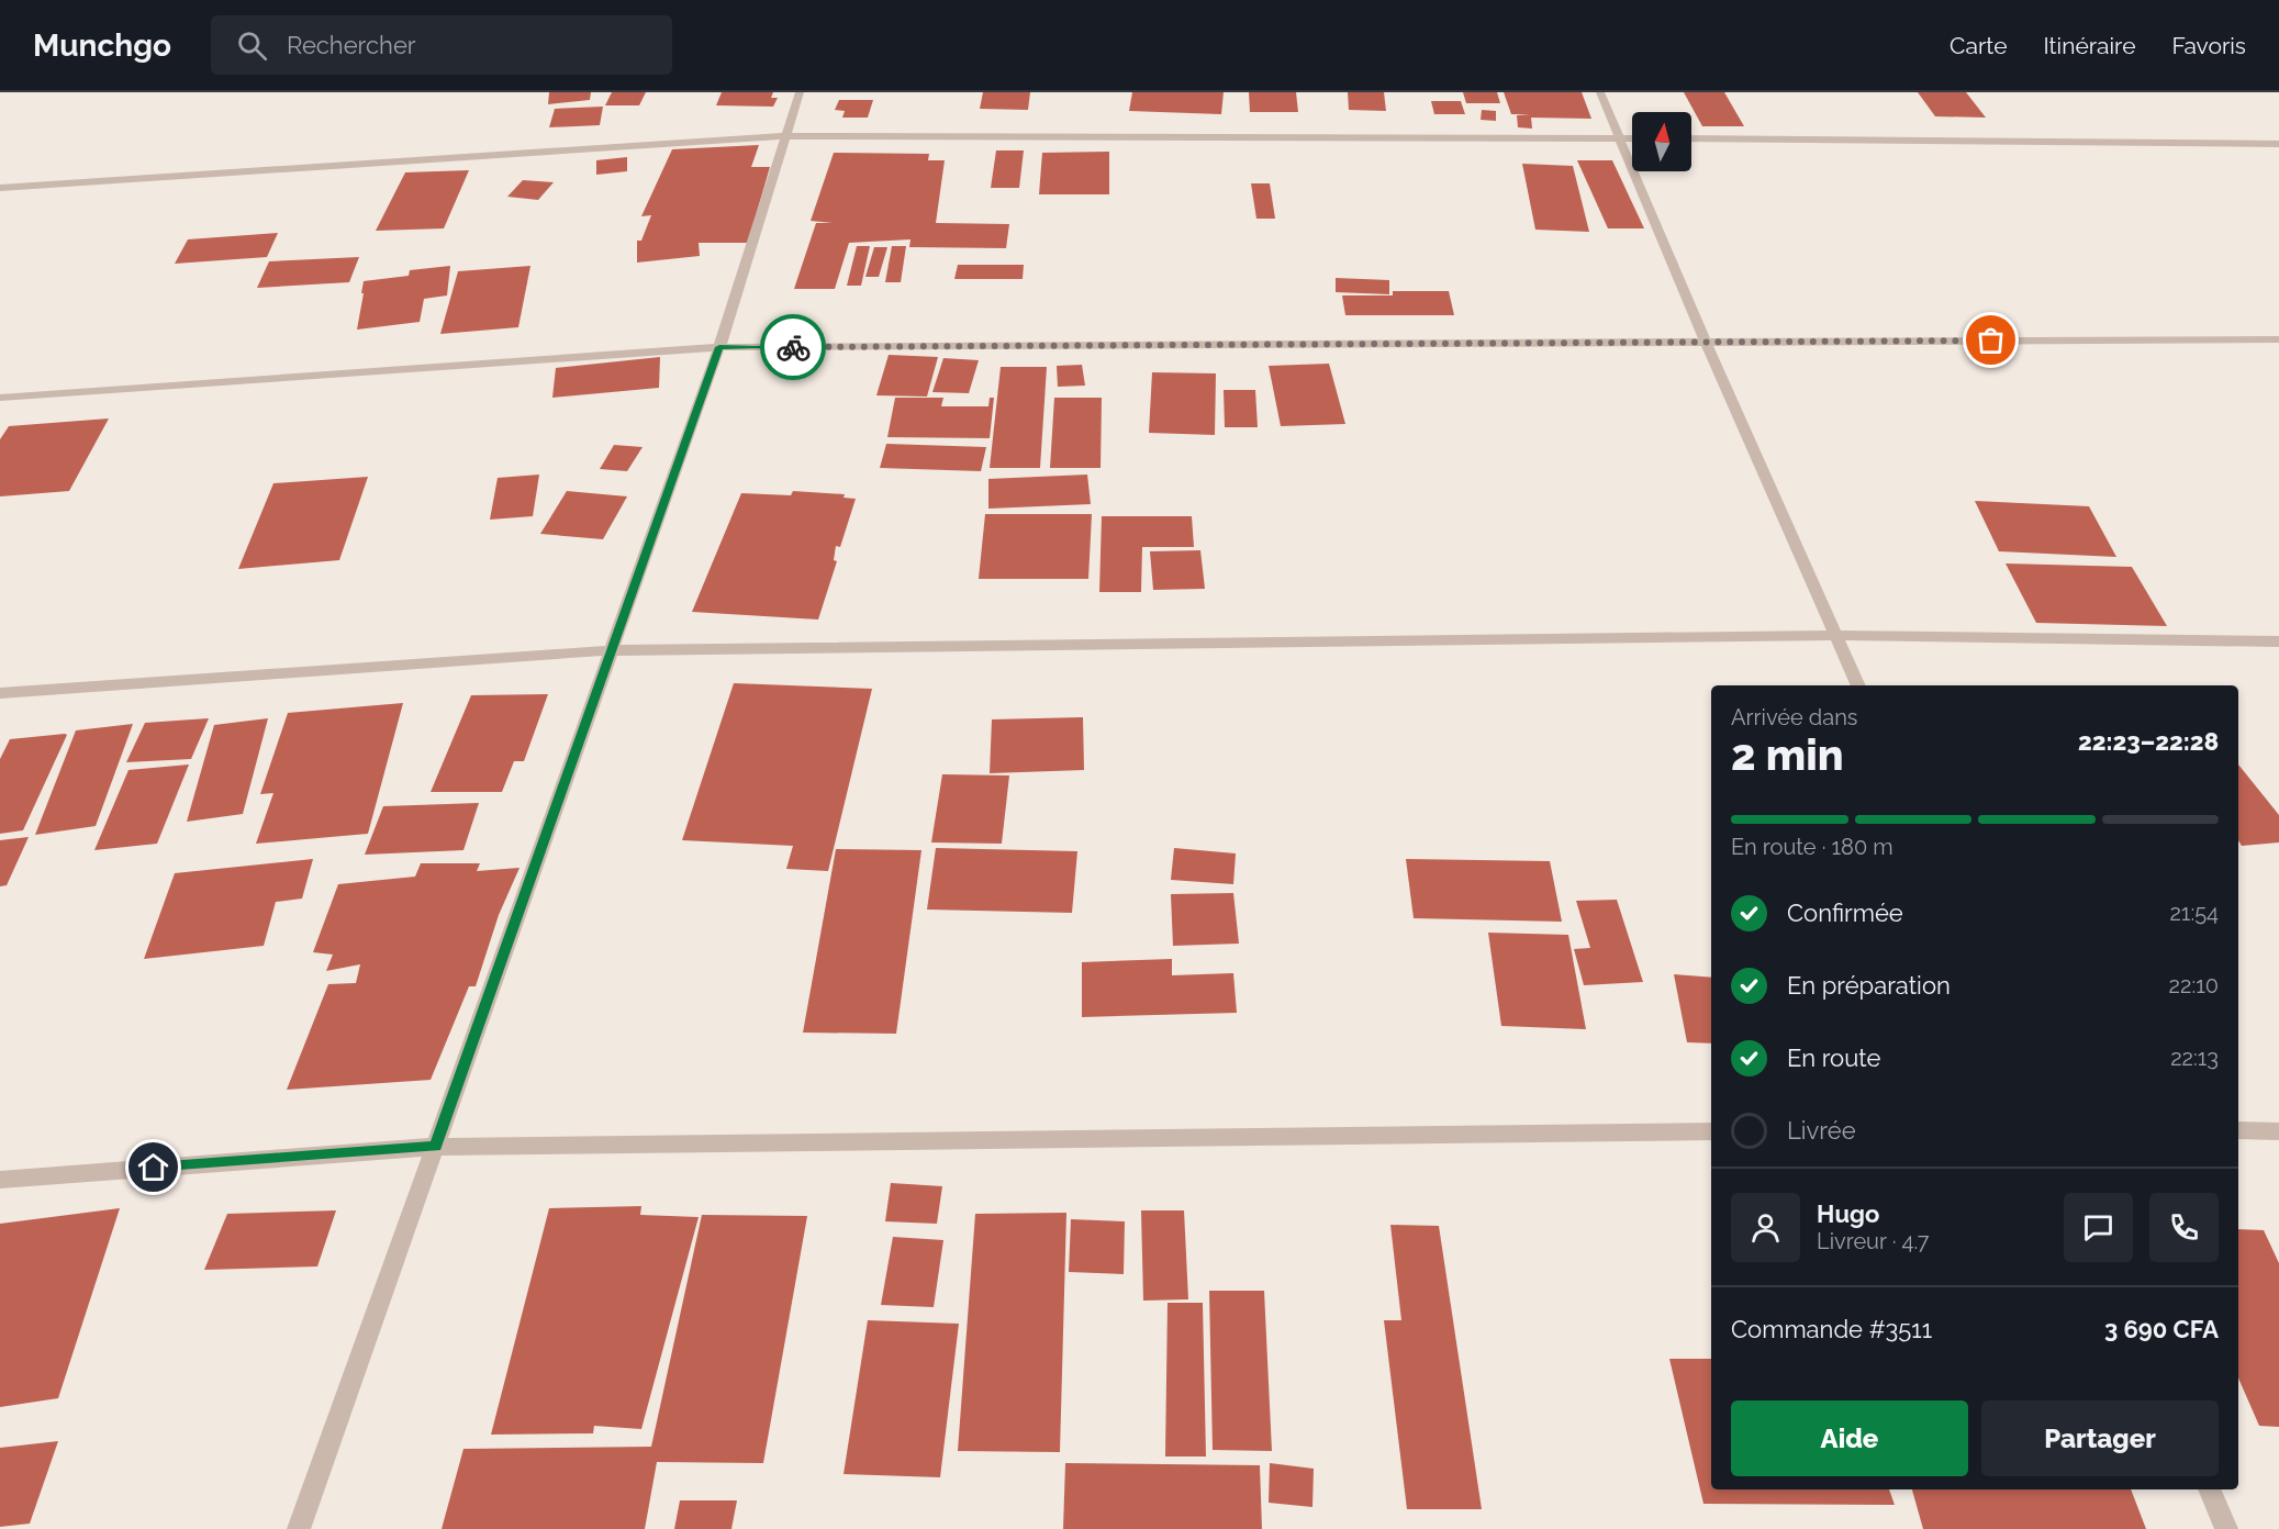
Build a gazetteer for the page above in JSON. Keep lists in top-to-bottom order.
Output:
{
  "north": "top",
  "page": {
    "header": "Munchgo",
    "search": "Rechercher",
    "nav": ["Carte", "Itinéraire", "Favoris"],
    "heading": ["2 min", "Arrivée dans", "22:23–22:28"],
    "panel": [
      "Hugo",
      "Livreur · 4.7",
      "Commande #3511",
      "3 690 CFA"
    ],
    "bar": "En route · 180 m",
    "list": [
      ["Confirmée", "21:54"],
      ["En préparation", "22:10"],
      ["En route", "22:13"],
      "Livrée"
    ],
    "buttons": ["Aide", "Partager"]
  }
}
